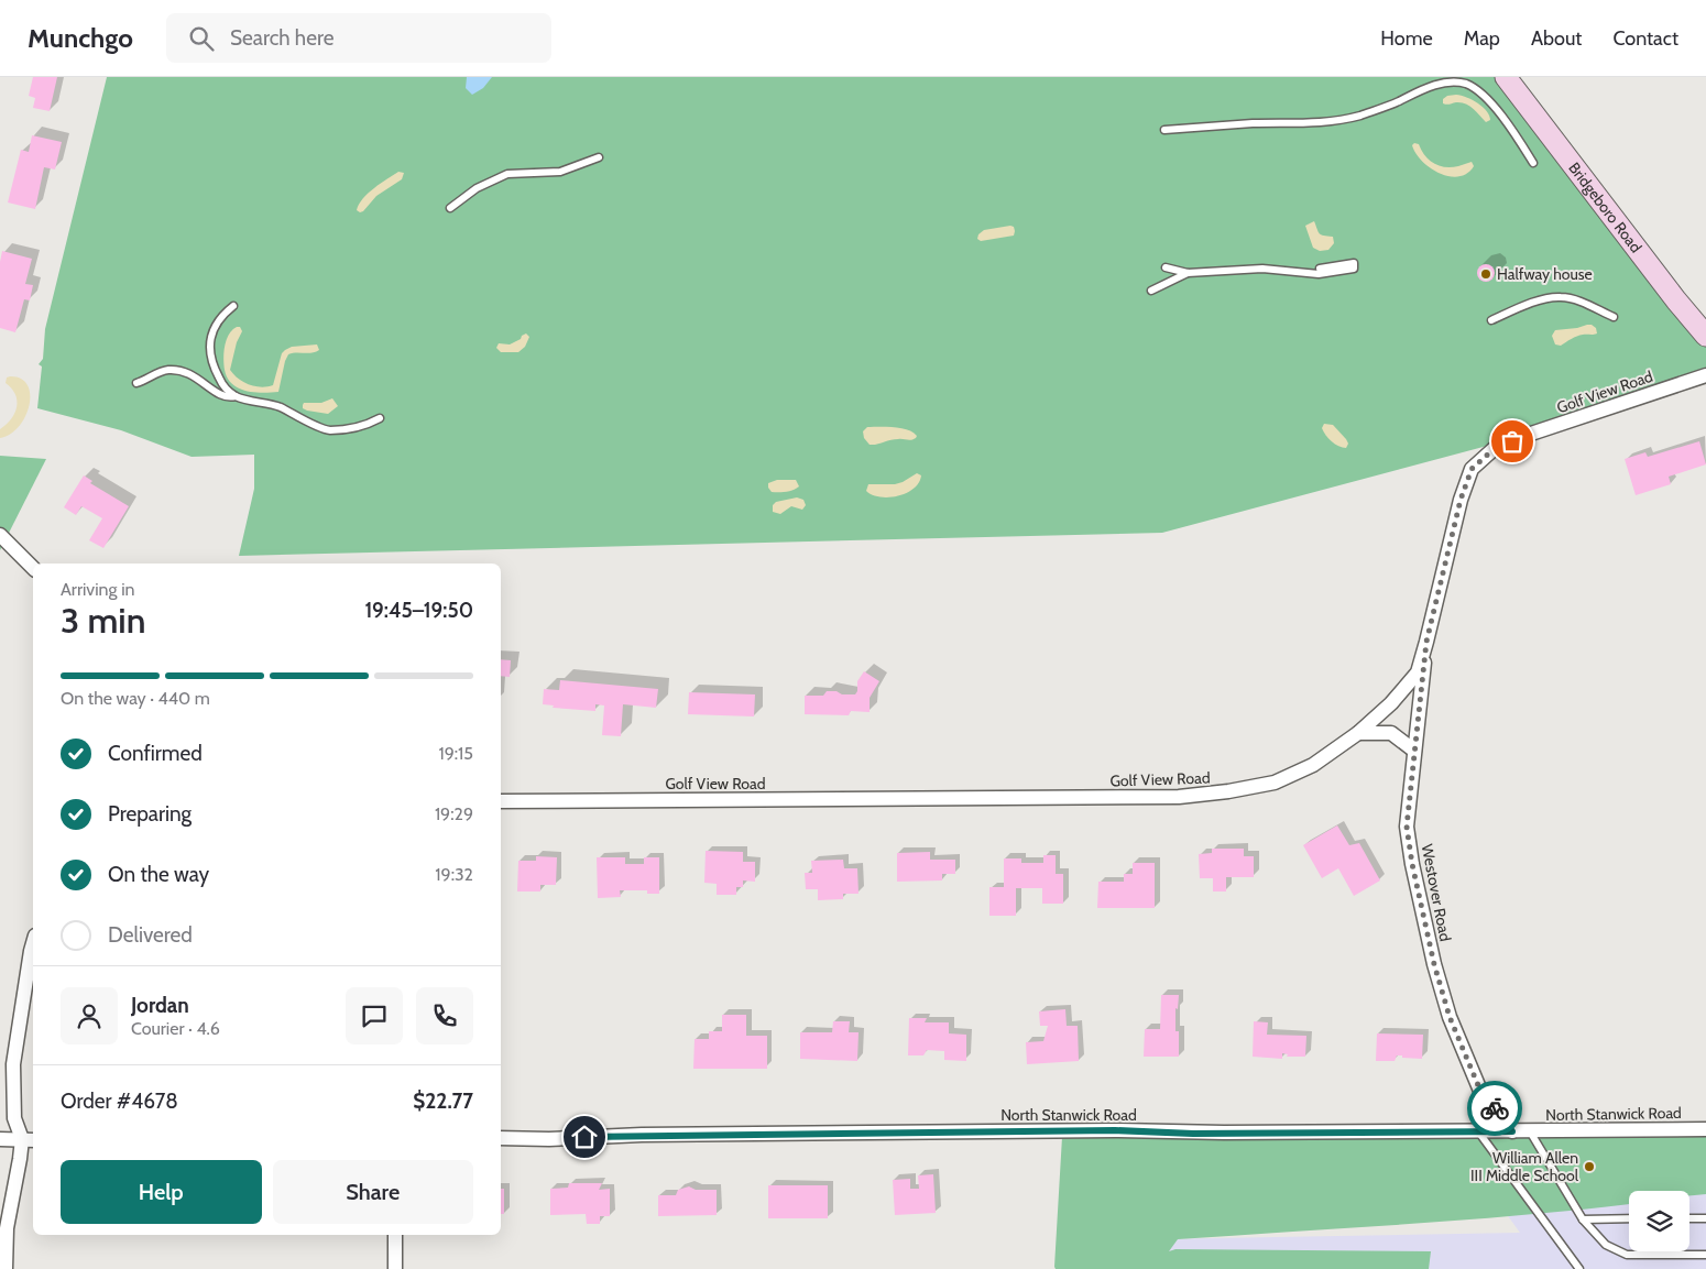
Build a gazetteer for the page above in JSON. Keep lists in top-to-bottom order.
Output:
{
  "streets": {
    "main road": ["Bridgeboro Road"],
    "street": ["Golf View Road", "Westover Road", "North Stanwick Road"]
  },
  "crossings": [
    ["Golf View Road", "Westover Road"],
    ["Westover Road", "North Stanwick Road"]
  ],
  "places": ["Halfway house", "William Allen III Middle School"],
  "page": {
    "header": "Munchgo",
    "search": "Search here",
    "nav": [
      "Home",
      "Map",
      "About",
      "Contact"
    ],
    "heading": ["3 min", "Arriving in", "19:45–19:50"],
    "panel": [
      "Jordan",
      "Courier · 4.6",
      "Order #4678",
      "$22.77"
    ],
    "bar": "On the way · 440 m",
    "list": [
      ["Confirmed", "19:15"],
      ["Preparing", "19:29"],
      ["On the way", "19:32"],
      "Delivered"
    ],
    "buttons": ["Help", "Share"]
  }
}
